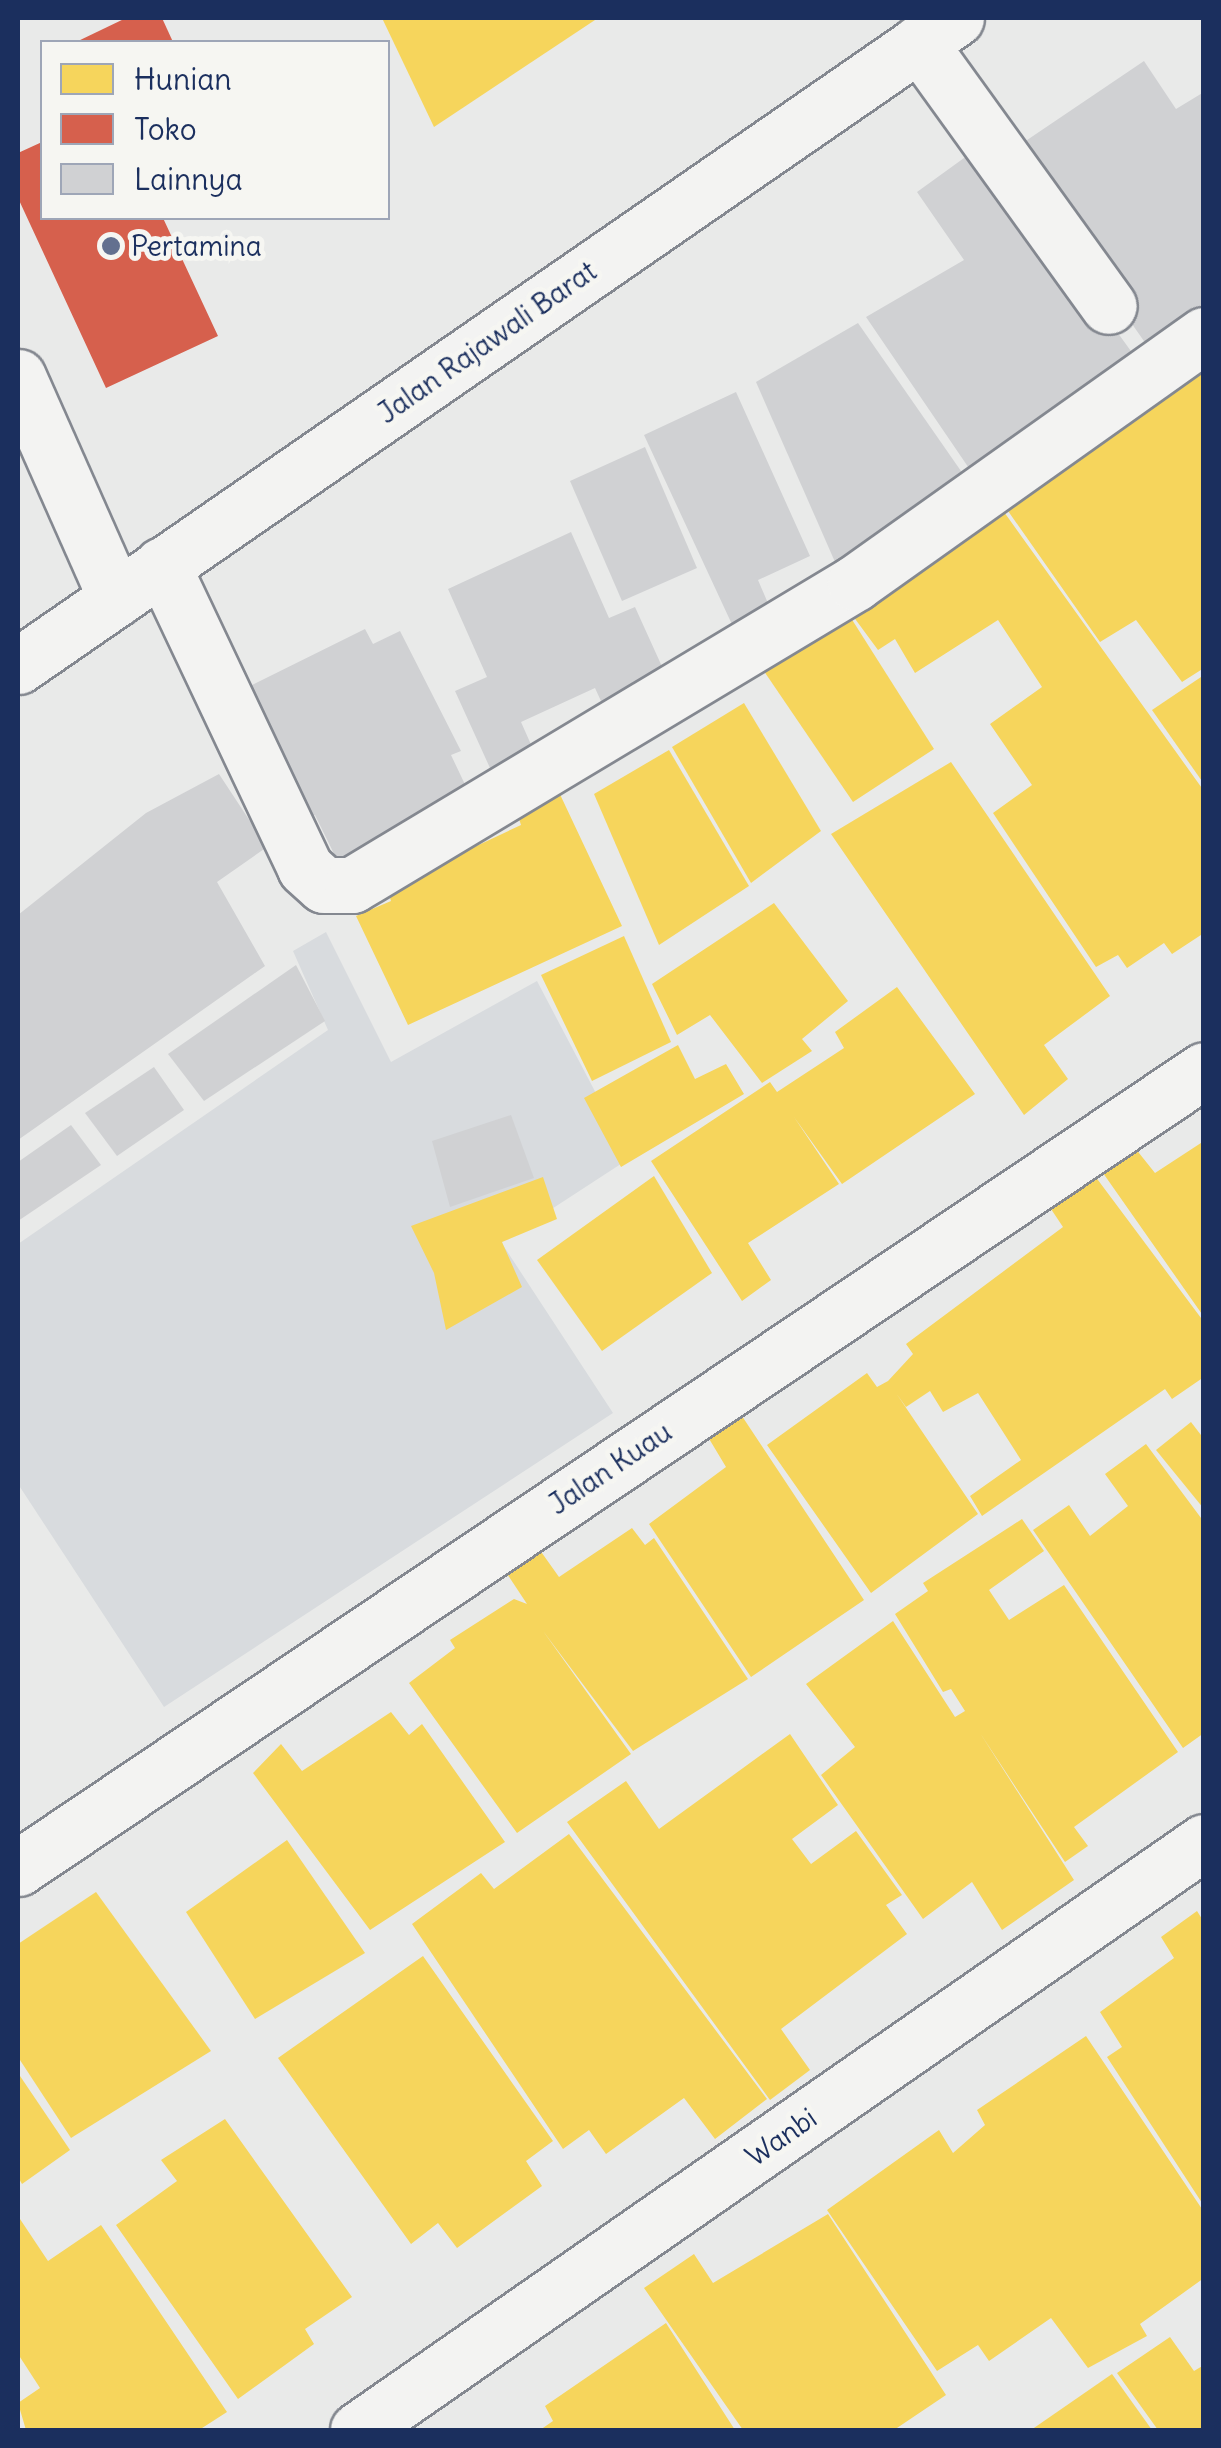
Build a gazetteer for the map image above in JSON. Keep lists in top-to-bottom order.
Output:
{
  "streets": {
    "main road": ["Jalan Rajawali Barat", "Jalan Kuau", "Wanbi"]
  },
  "places": ["Pertamina"],
  "legend": ["Hunian", "Toko", "Lainnya"]
}
